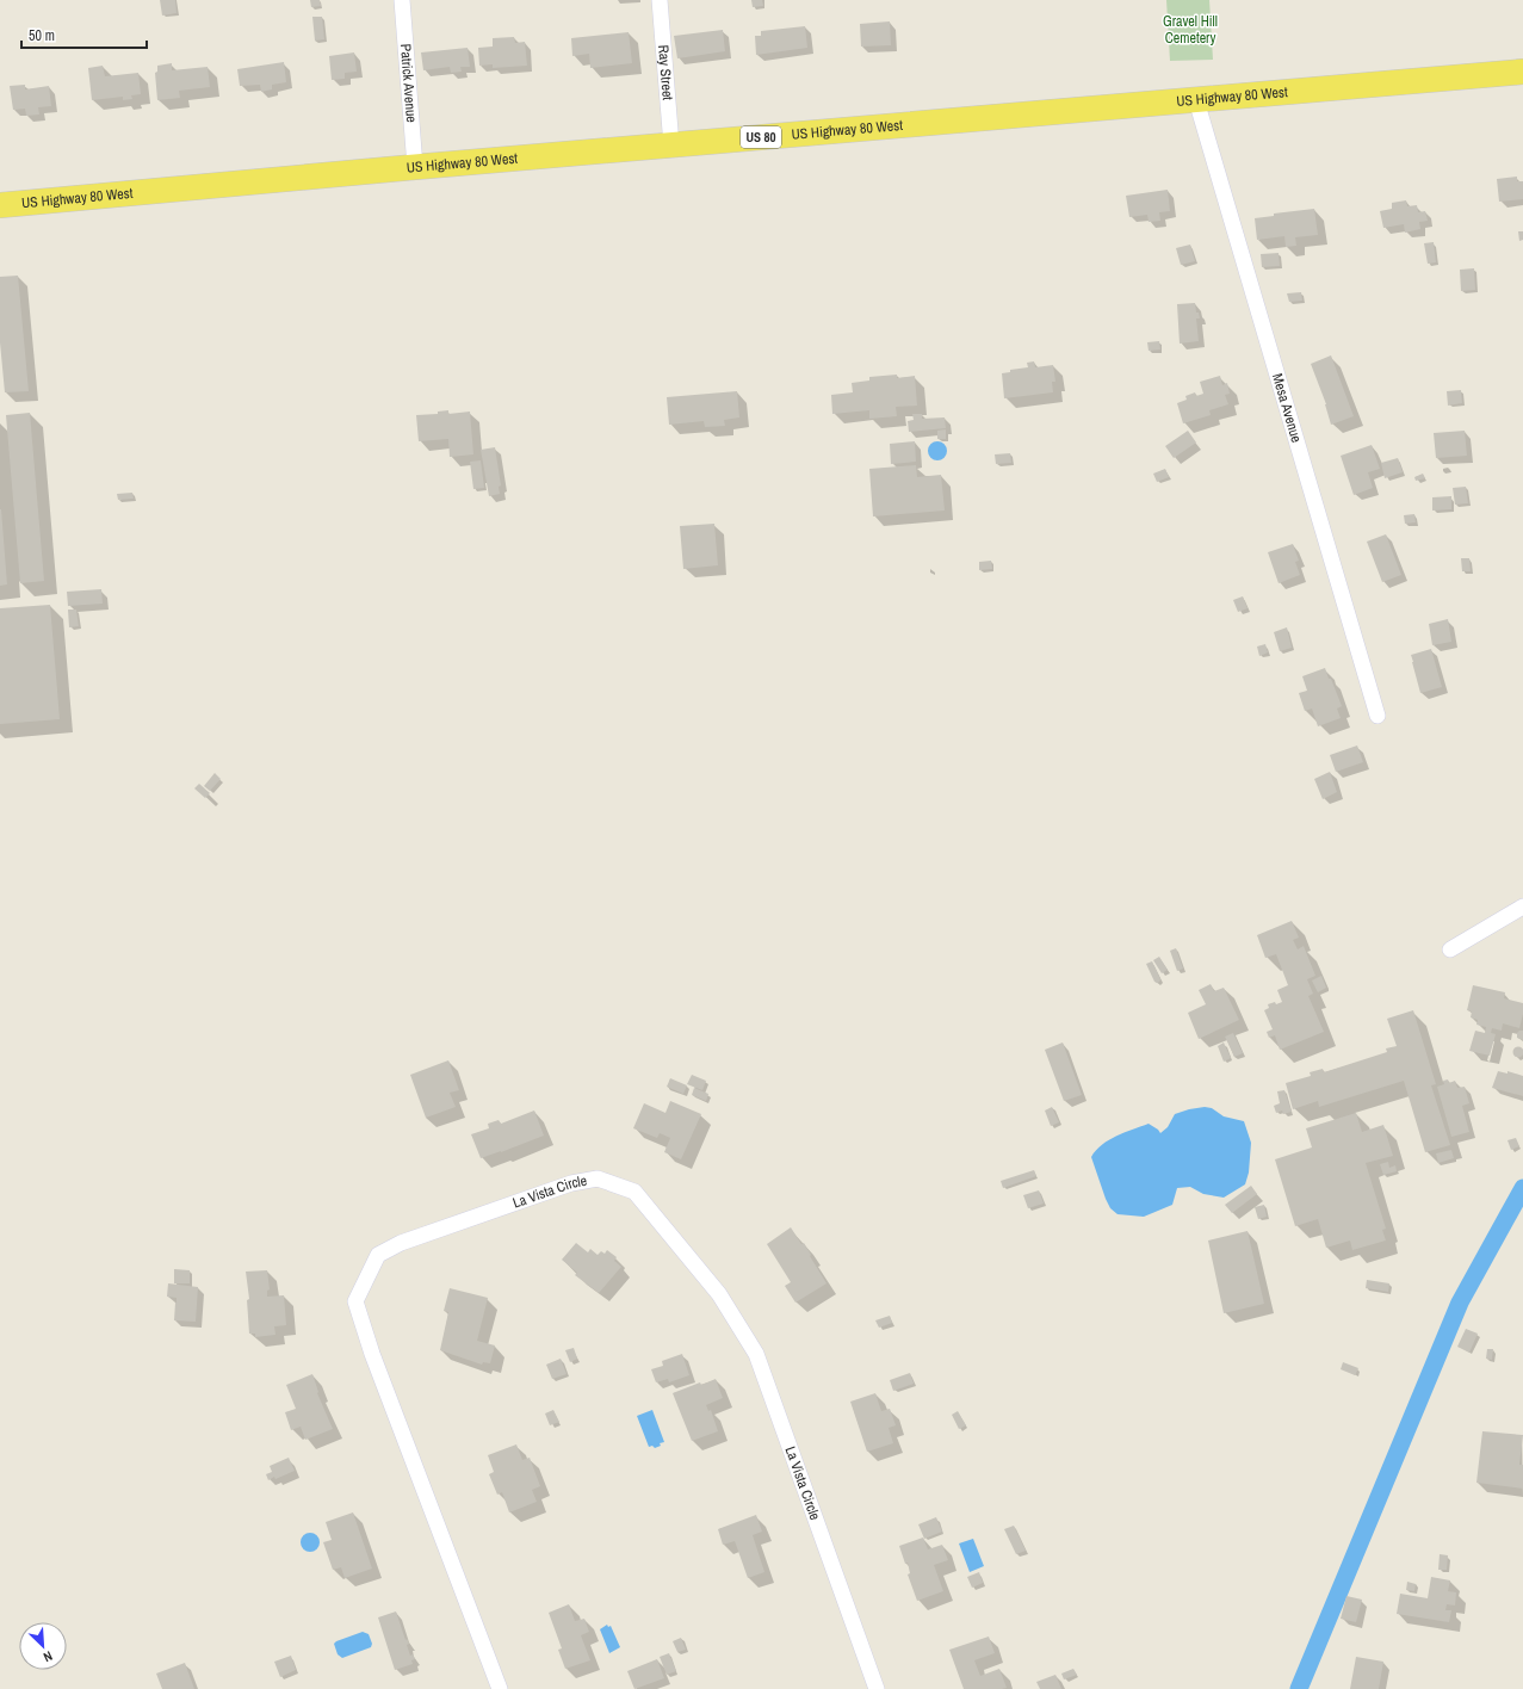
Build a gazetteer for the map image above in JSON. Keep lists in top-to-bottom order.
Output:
{
  "streets": {
    "main road": ["US Highway 80 West", "US 80"],
    "street": [
      "Ray Street",
      "Patrick Avenue",
      "Mesa Avenue",
      "La Vista Circle"
    ]
  },
  "crossings": [
    ["Ray Street", "US Highway 80 West"],
    ["Patrick Avenue", "US Highway 80 West"],
    ["US Highway 80 West", "Mesa Avenue"]
  ],
  "parks": ["Gravel Hill Cemetery"],
  "scale_bar": "50 m",
  "north": "bottom right"
}
